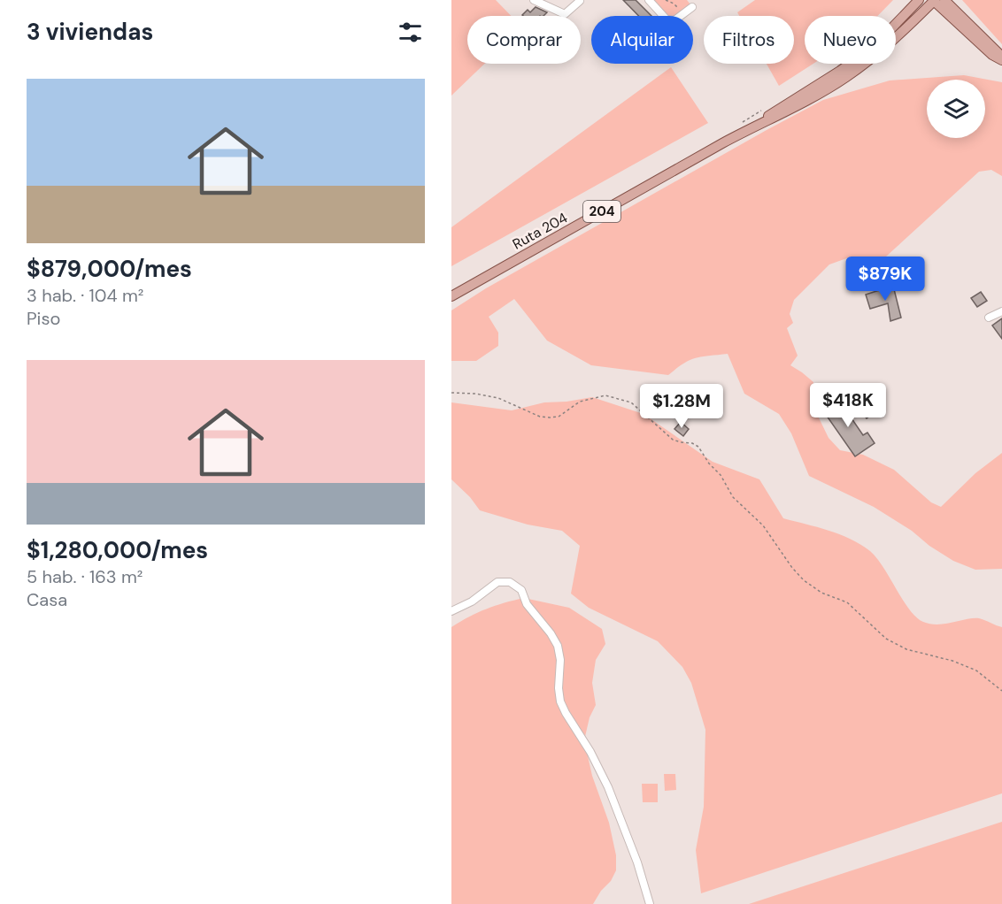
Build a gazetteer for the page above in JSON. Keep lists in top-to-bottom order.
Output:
{
  "streets": {
    "main road": ["204", "Ruta 204"]
  },
  "page": {
    "heading": "3 viviendas",
    "chip": [
      "Comprar",
      "Alquilar",
      "Filtros",
      "Nuevo"
    ],
    "list": [
      {
        "name": "$879,000/mes",
        "note": "3 hab. · 104 m² · Piso"
      },
      {
        "name": "$1,280,000/mes",
        "note": "5 hab. · 163 m² · Casa"
      }
    ],
    "price": ["$879K", "$418K", "$1.28M"]
  }
}
